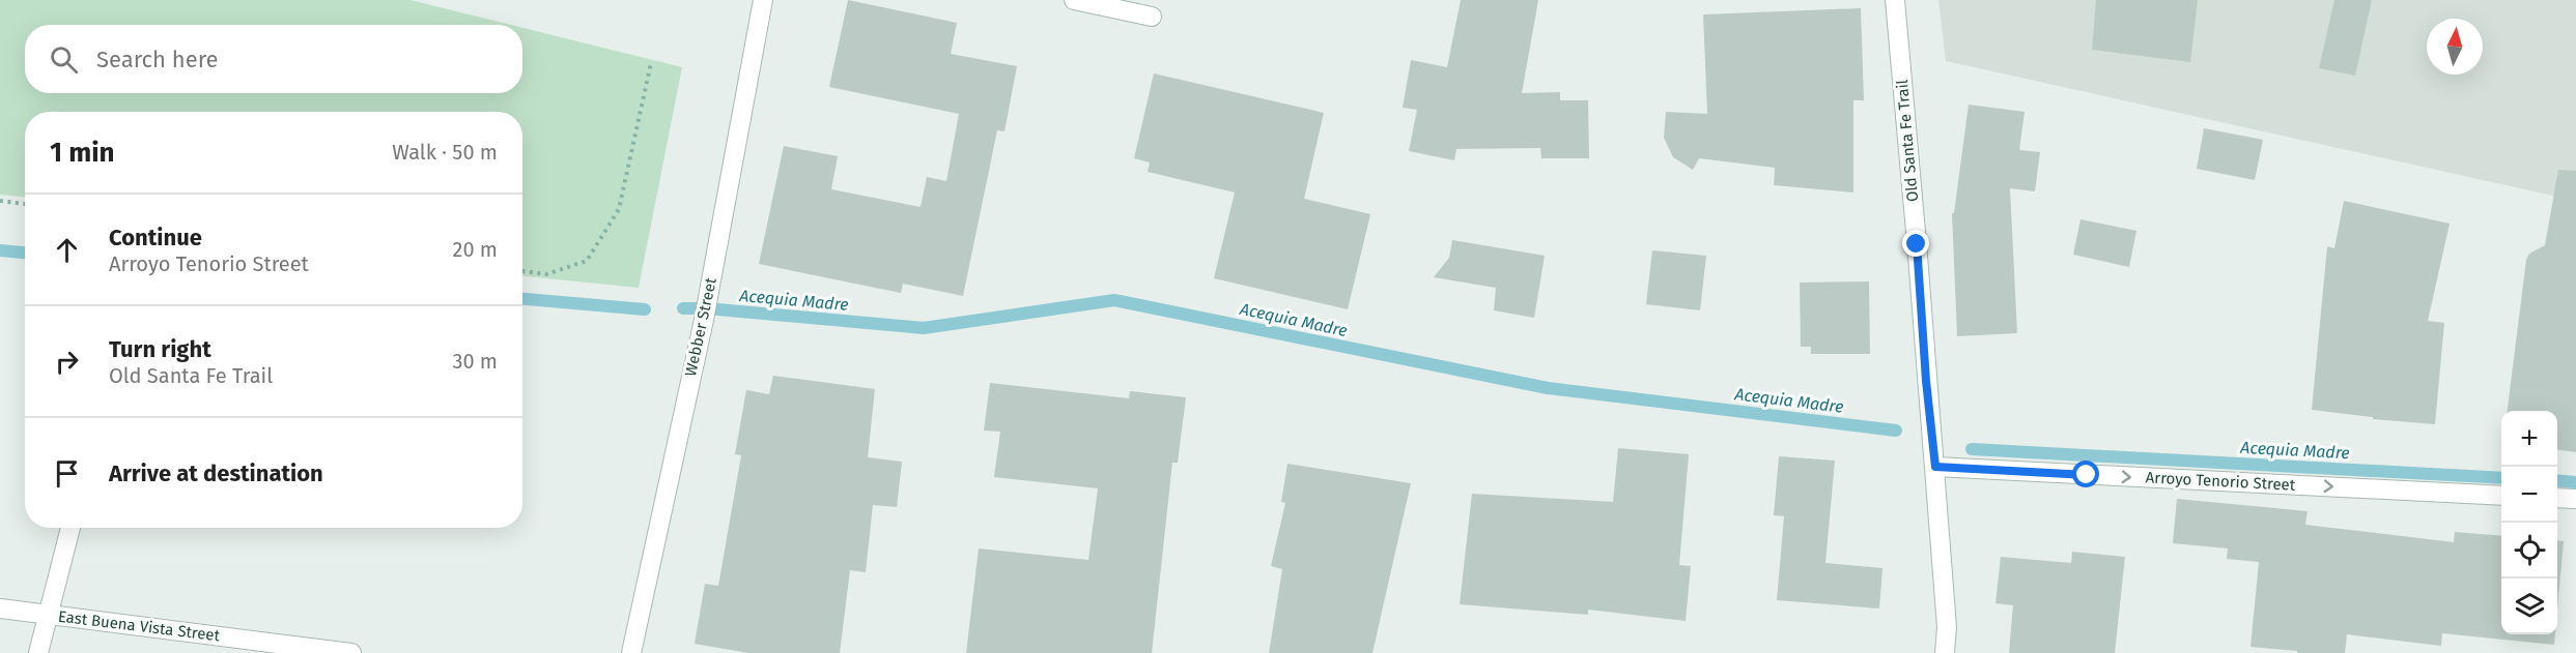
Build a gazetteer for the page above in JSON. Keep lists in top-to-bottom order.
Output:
{
  "streets": {
    "street": [
      "Old Santa Fe Trail",
      "Webber Street",
      "Arroyo Tenorio Street",
      "East Buena Vista Street"
    ]
  },
  "crossings": [
    ["Old Santa Fe Trail", "Arroyo Tenorio Street"]
  ],
  "one_way": ["Arroyo Tenorio Street"],
  "water": ["Acequia Madre"],
  "north": "top",
  "page": {
    "search": "Search here",
    "heading": ["1 min", "Walk · 50 m"],
    "list": [
      ["Continue", "Arroyo Tenorio Street", "20 m"],
      ["Turn right", "Old Santa Fe Trail", "30 m"],
      "Arrive at destination"
    ],
    "map_buttons": ["+", "−"]
  }
}
